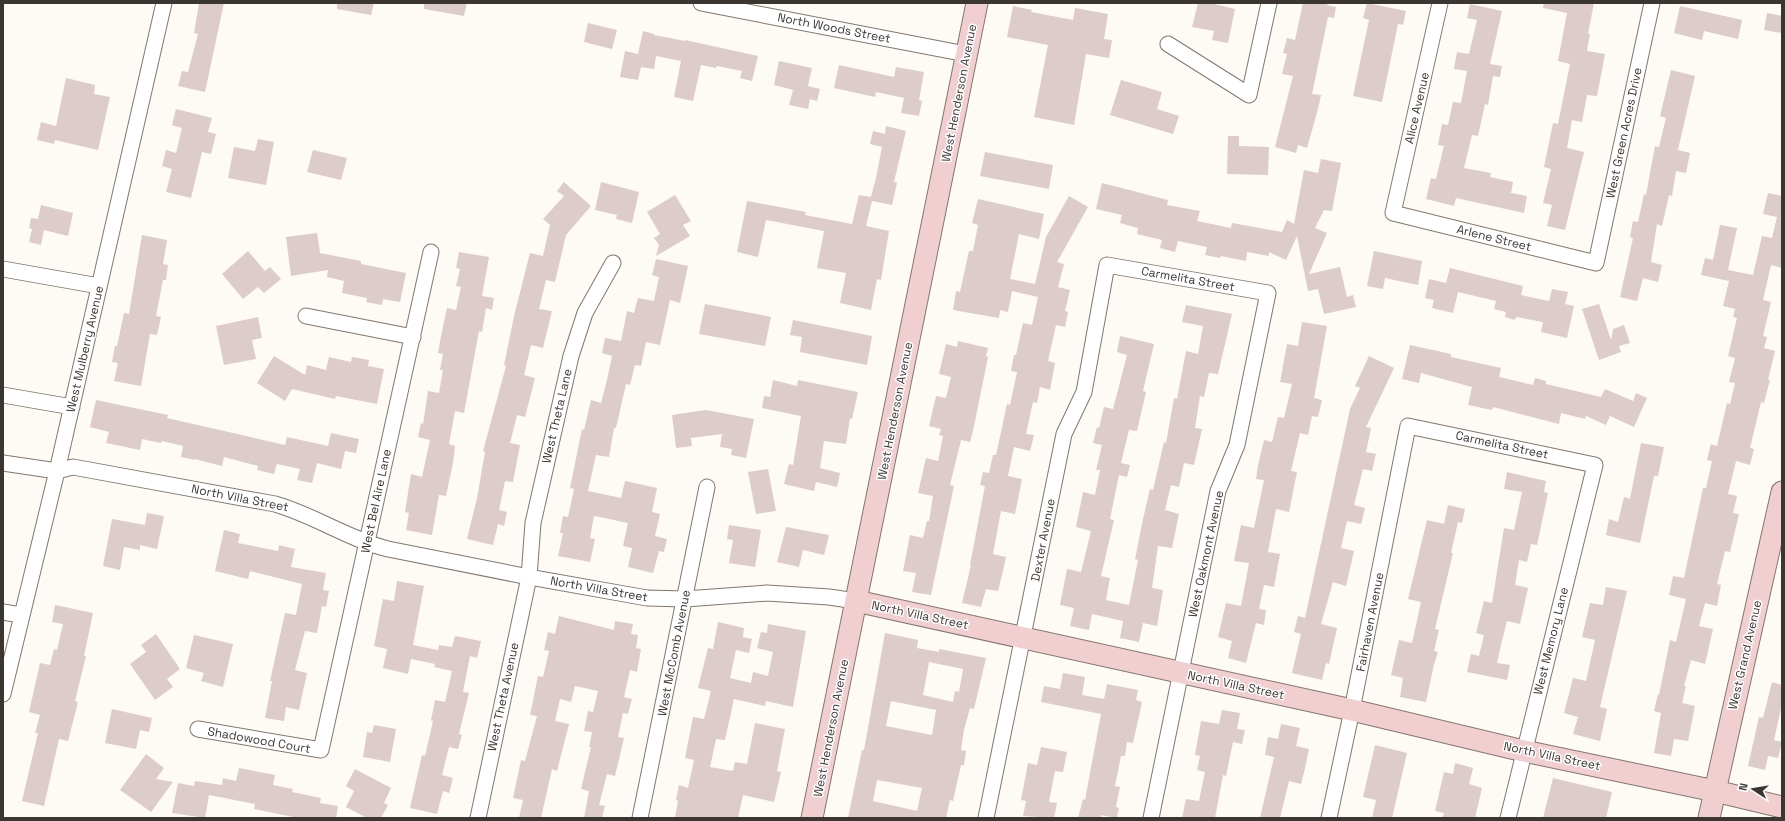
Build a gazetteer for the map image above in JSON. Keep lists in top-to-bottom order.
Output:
{
  "streets": {
    "street": [
      "North Woods Street",
      "West Henderson Avenue",
      "Alice Avenue",
      "West Green Acres Drive",
      "Arlene Street",
      "Carmelita Street",
      "West Mulberry Avenue",
      "West Theta Lane",
      "North Villa Street",
      "West Bel Aire Lane",
      "Dexter Avenue",
      "West Oakmont Avenue",
      "Fairhaven Avenue",
      "West Memory Lane",
      "West McComb Avenue",
      "West Grand Avenue",
      "West Theta Avenue",
      "Shadowood Court"
    ]
  },
  "crossings": [
    ["North Woods Street", "West Henderson Avenue"],
    ["West Henderson Avenue", "North Villa Street"],
    ["Alice Avenue", "Arlene Street"],
    ["West Green Acres Drive", "Arlene Street"],
    ["Carmelita Street", "Dexter Avenue"],
    ["Carmelita Street", "West Oakmont Avenue"],
    ["Carmelita Street", "Fairhaven Avenue"],
    ["Carmelita Street", "West Memory Lane"],
    ["West Mulberry Avenue", "North Villa Street"],
    ["West Theta Lane", "North Villa Street"],
    ["West Theta Lane", "West Theta Avenue"],
    ["North Villa Street", "West Bel Aire Lane"],
    ["North Villa Street", "Dexter Avenue"],
    ["North Villa Street", "West Oakmont Avenue"],
    ["North Villa Street", "Fairhaven Avenue"],
    ["North Villa Street", "West Memory Lane"],
    ["North Villa Street", "West McComb Avenue"],
    ["North Villa Street", "West Grand Avenue"],
    ["North Villa Street", "West Theta Avenue"],
    ["West Bel Aire Lane", "Shadowood Court"]
  ],
  "north": "left"
}
